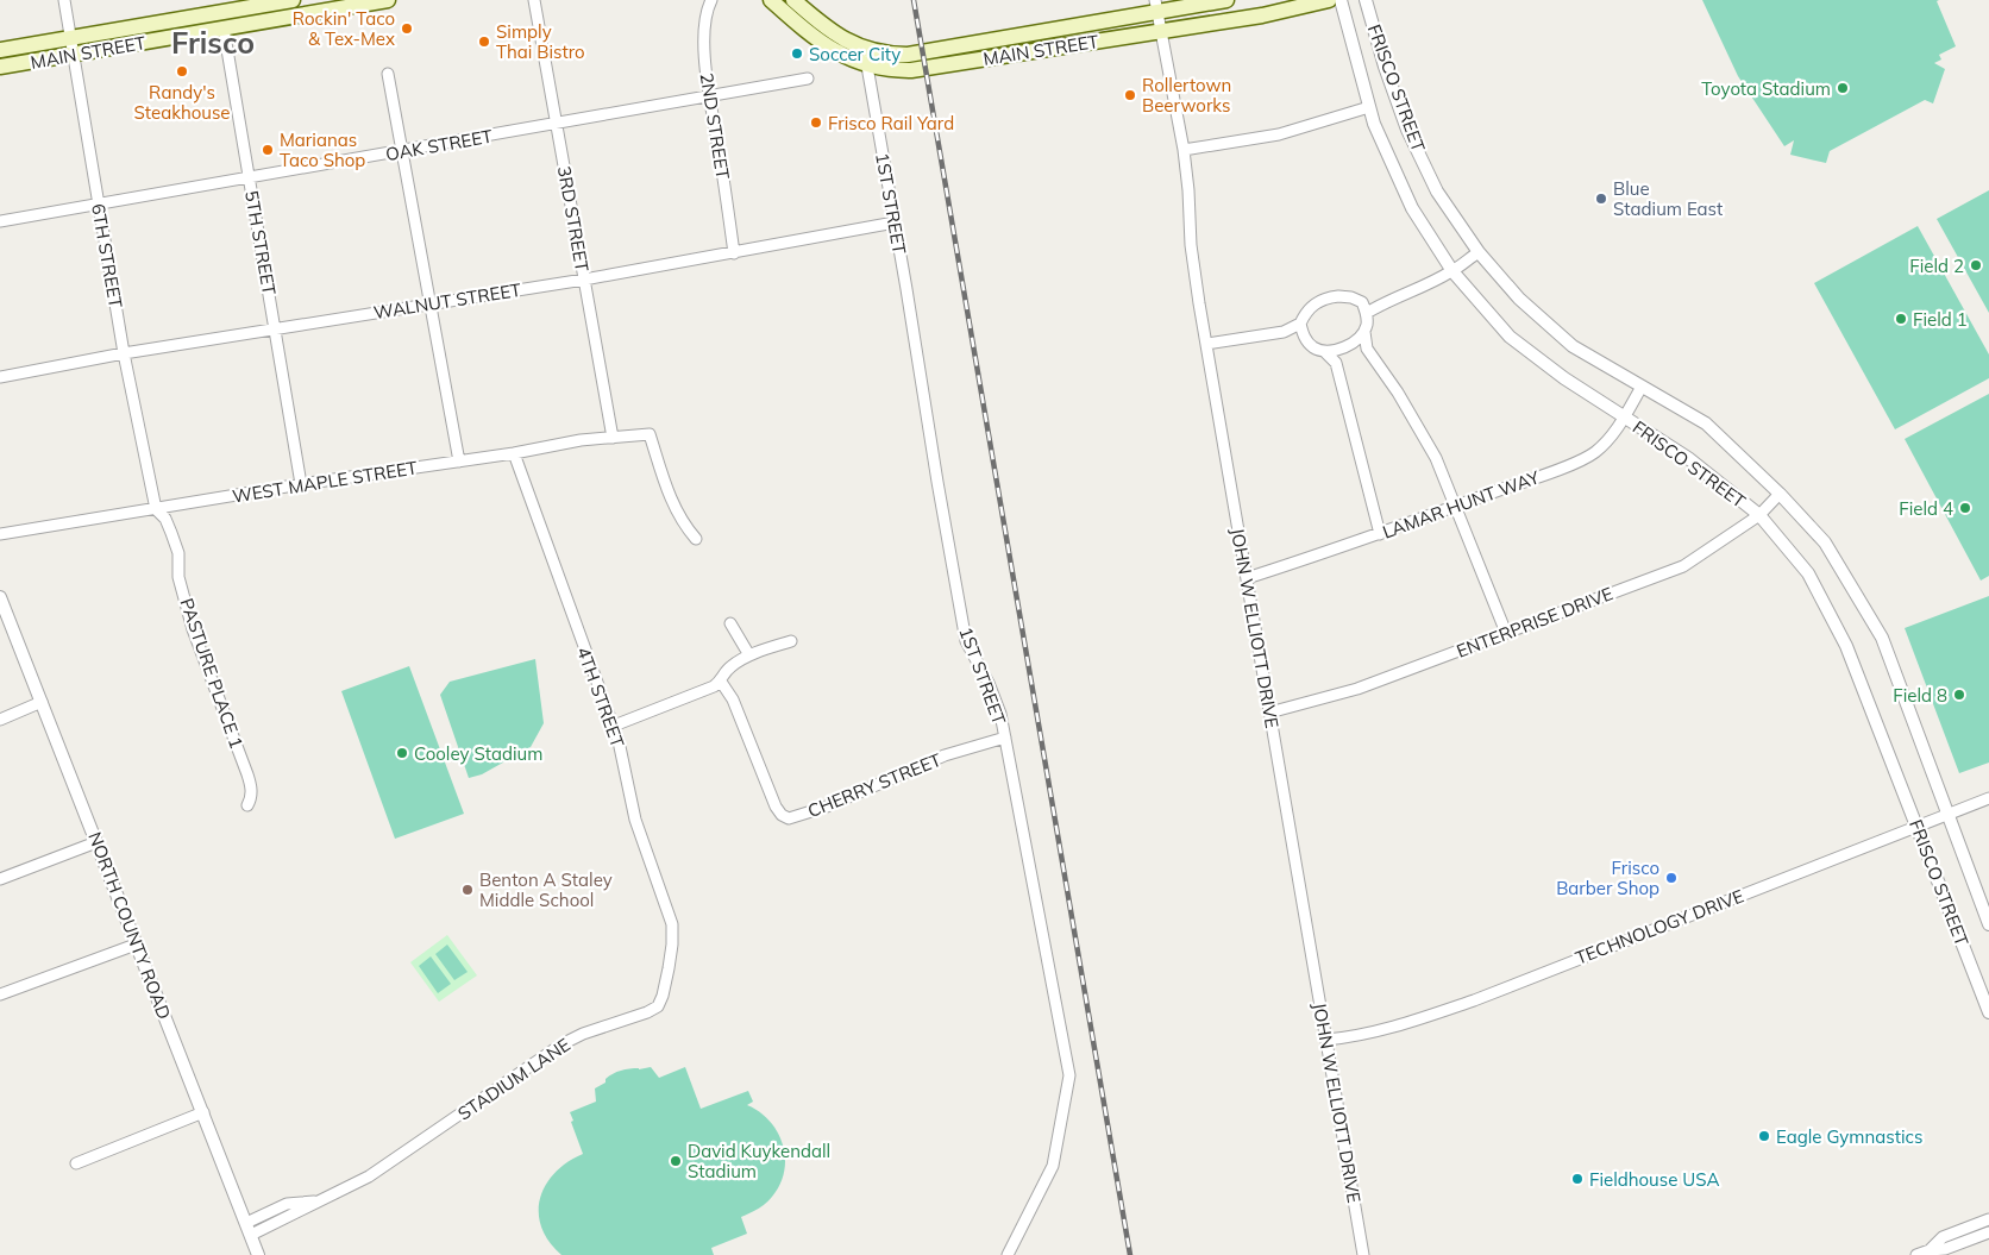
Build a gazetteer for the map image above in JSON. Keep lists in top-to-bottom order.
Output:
{
  "streets": {
    "main road": ["MAIN STREET", "5TH STREET"],
    "street": [
      "FRISCO STREET",
      "2ND STREET",
      "OAK STREET",
      "1ST STREET",
      "3RD STREET",
      "6TH STREET",
      "WALNUT STREET",
      "WEST MAPLE STREET",
      "LAMAR HUNT WAY",
      "ENTERPRISE DRIVE",
      "JOHN W ELLIOTT DRIVE",
      "PASTURE PLACE 1",
      "4TH STREET",
      "CHERRY STREET",
      "NORTH COUNTY ROAD",
      "TECHNOLOGY DRIVE",
      "STADIUM LANE"
    ]
  },
  "crossings": [
    ["MAIN STREET", "1ST STREET"],
    ["MAIN STREET", "5TH STREET"],
    ["MAIN STREET", "6TH STREET"],
    ["MAIN STREET", "JOHN W ELLIOTT DRIVE"],
    ["FRISCO STREET", "LAMAR HUNT WAY"],
    ["FRISCO STREET", "ENTERPRISE DRIVE"],
    ["FRISCO STREET", "TECHNOLOGY DRIVE"],
    ["2ND STREET", "OAK STREET"],
    ["2ND STREET", "WALNUT STREET"],
    ["OAK STREET", "3RD STREET"],
    ["OAK STREET", "5TH STREET"],
    ["OAK STREET", "6TH STREET"],
    ["1ST STREET", "WALNUT STREET"],
    ["1ST STREET", "CHERRY STREET"],
    ["3RD STREET", "WALNUT STREET"],
    ["3RD STREET", "WEST MAPLE STREET"],
    ["5TH STREET", "WALNUT STREET"],
    ["5TH STREET", "WEST MAPLE STREET"],
    ["6TH STREET", "WALNUT STREET"],
    ["6TH STREET", "WEST MAPLE STREET"],
    ["6TH STREET", "PASTURE PLACE 1"],
    ["WEST MAPLE STREET", "PASTURE PLACE 1"],
    ["WEST MAPLE STREET", "4TH STREET"],
    ["LAMAR HUNT WAY", "JOHN W ELLIOTT DRIVE"],
    ["ENTERPRISE DRIVE", "JOHN W ELLIOTT DRIVE"],
    ["JOHN W ELLIOTT DRIVE", "TECHNOLOGY DRIVE"],
    ["4TH STREET", "STADIUM LANE"],
    ["NORTH COUNTY ROAD", "STADIUM LANE"]
  ],
  "districts": ["Frisco"],
  "places": [
    "Rockin' Taco & Tex-Mex",
    "Simply Thai Bistro",
    "Soccer City",
    "Randy's Steakhouse",
    "Toyota Stadium",
    "Rollertown Beerworks",
    "Frisco Rail Yard",
    "Marianas Taco Shop",
    "Blue Stadium East",
    "Field 2",
    "Field 1",
    "Field 4",
    "Field 8",
    "Cooley Stadium",
    "Frisco Barber Shop",
    "Benton A Staley Middle School",
    "Eagle Gymnastics",
    "David Kuykendall Stadium",
    "Fieldhouse USA"
  ]
}
